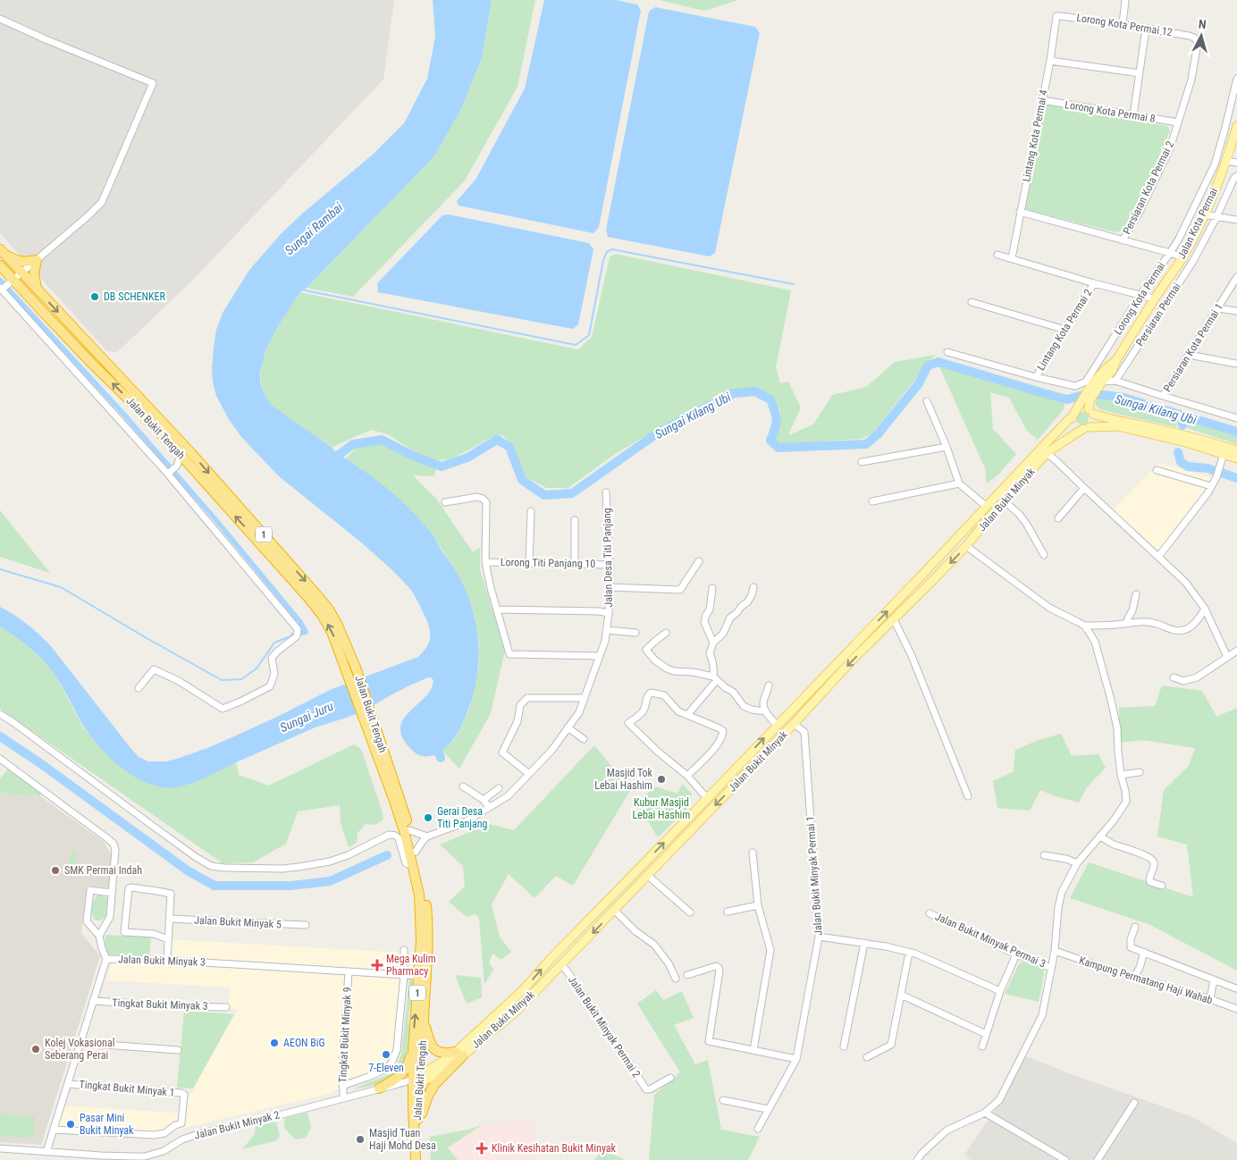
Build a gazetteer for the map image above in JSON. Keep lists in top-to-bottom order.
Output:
{
  "streets": {
    "highway": ["Jalan Bukit Tengah", "1"],
    "main road": ["Jalan Kota Permai", "Jalan Bukit Minyak"],
    "street": [
      "Lorong Kota Permai 12",
      "Lorong Kota Permai 8",
      "Lintang Kota Permai 4",
      "Persiaran Kota Permai 2",
      "Lorong Kota Permai",
      "Persiaran Permai",
      "Lintang Kota Permai 2",
      "Persiaran Kota Permai 1",
      "Jalan Desa Titi Panjang",
      "Lorong Titi Panjang 10",
      "Jalan Bukit Minyak Permai 1",
      "Jalan Bukit Minyak 5",
      "Jalan Bukit Minyak Permai 3",
      "Jalan Bukit Minyak 3",
      "Kampung Permatang Haji Wahab",
      "Tingkat Bukit Minyak 3",
      "Jalan Bukit Minyak Permai 2",
      "Tingkat Bukit Minyak 9",
      "Tingkat Bukit Minyak 1",
      "Jalan Bukit Minyak 2"
    ]
  },
  "crossings": [
    ["Lorong Kota Permai 12", "Lintang Kota Permai 4"],
    ["Lorong Kota Permai 12", "Persiaran Kota Permai 2"],
    ["Lorong Kota Permai 8", "Lintang Kota Permai 4"],
    ["Lorong Kota Permai 8", "Persiaran Kota Permai 2"],
    ["Jalan Kota Permai", "Jalan Bukit Minyak"],
    ["Lorong Kota Permai", "Lintang Kota Permai 2"],
    ["Jalan Bukit Tengah", "Jalan Bukit Minyak"],
    ["Jalan Bukit Tengah", "1"],
    ["Jalan Bukit Tengah", "Jalan Bukit Minyak 3"],
    ["Jalan Bukit Tengah", "Jalan Bukit Minyak 2"],
    ["Jalan Bukit Minyak", "Jalan Bukit Minyak Permai 1"],
    ["Jalan Bukit Minyak", "Jalan Bukit Minyak Permai 2"],
    ["Jalan Bukit Minyak", "Jalan Bukit Minyak 2"],
    ["Jalan Desa Titi Panjang", "Lorong Titi Panjang 10"],
    ["Jalan Bukit Minyak 3", "Tingkat Bukit Minyak 3"],
    ["Jalan Bukit Minyak 3", "Tingkat Bukit Minyak 9"],
    ["Jalan Bukit Minyak 3", "Tingkat Bukit Minyak 1"],
    ["Jalan Bukit Minyak 3", "Jalan Bukit Minyak 2"],
    ["Tingkat Bukit Minyak 9", "Jalan Bukit Minyak 2"],
    ["Tingkat Bukit Minyak 1", "Jalan Bukit Minyak 2"]
  ],
  "water": ["Sungai Rambai", "Sungai Kilang Ubi", "Sungai Juru"],
  "parks": ["Kubur Masjid Lebai Hashim"],
  "places": {
    "other": [
      "DB SCHENKER",
      "Masjid Tok Lebai Hashim",
      "Gerai Desa Titi Panjang",
      "SMK Permai Indah",
      "AEON BiG",
      "Kolej Vokasional Seberang Perai",
      "7-Eleven",
      "Pasar Mini Bukit Minyak",
      "Masjid Tuan Haji Mohd Desa"
    ],
    "health": ["Mega Kulim Pharmacy", "Klinik Kesihatan Bukit Minyak"]
  },
  "north": "top"
}
